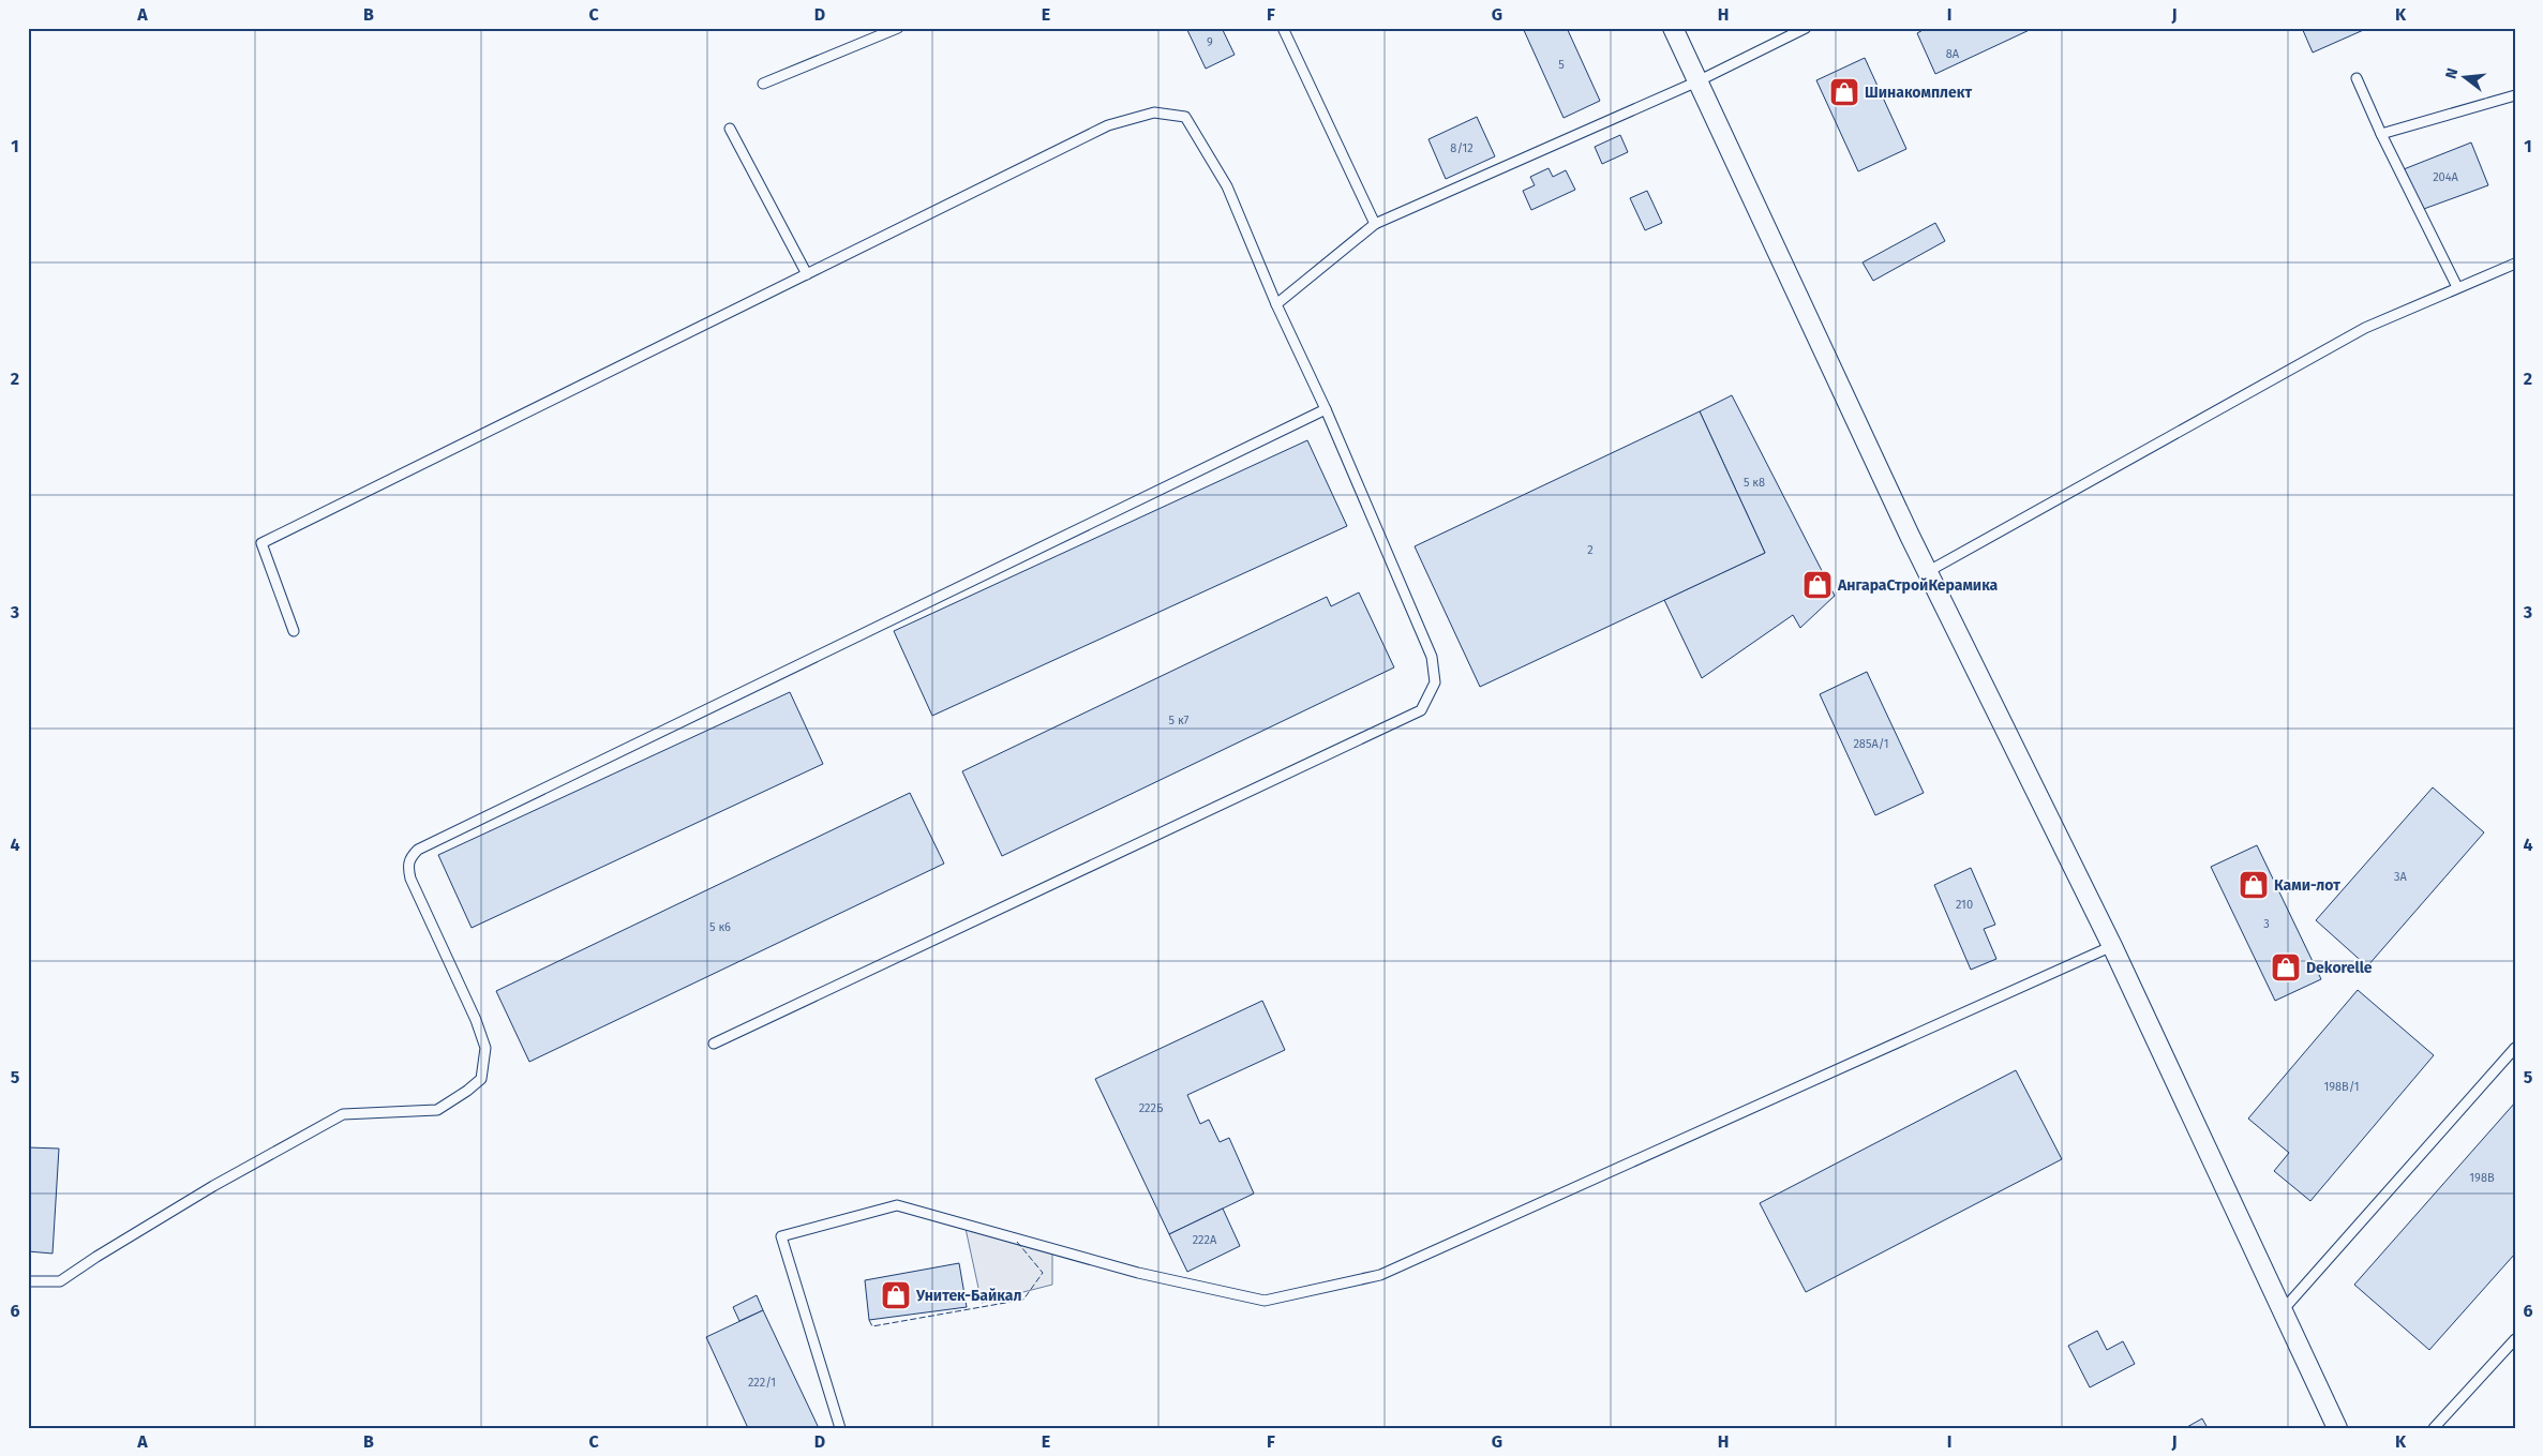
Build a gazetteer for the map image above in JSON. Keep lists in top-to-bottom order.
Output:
{
  "places": {
    "shop": [
      "Шинакомплект",
      "АнгараСтройКерамика",
      "Ками-лот",
      "Dekorelle",
      "Унитек-Байкал"
    ]
  },
  "house_numbers": [
    "9",
    "8А",
    "5",
    "8/12",
    "204А",
    "5 к8",
    "2",
    "5 к7",
    "285А/1",
    "3А",
    "210",
    "3",
    "5 к6",
    "198В/1",
    "222Б",
    "198В",
    "222А",
    "222/1"
  ],
  "north": "left",
  "grid": {
    "columns": [
      "A",
      "B",
      "C",
      "D",
      "E",
      "F",
      "G",
      "H",
      "I",
      "J",
      "K"
    ],
    "rows": [
      "1",
      "2",
      "3",
      "4",
      "5",
      "6"
    ]
  }
}
